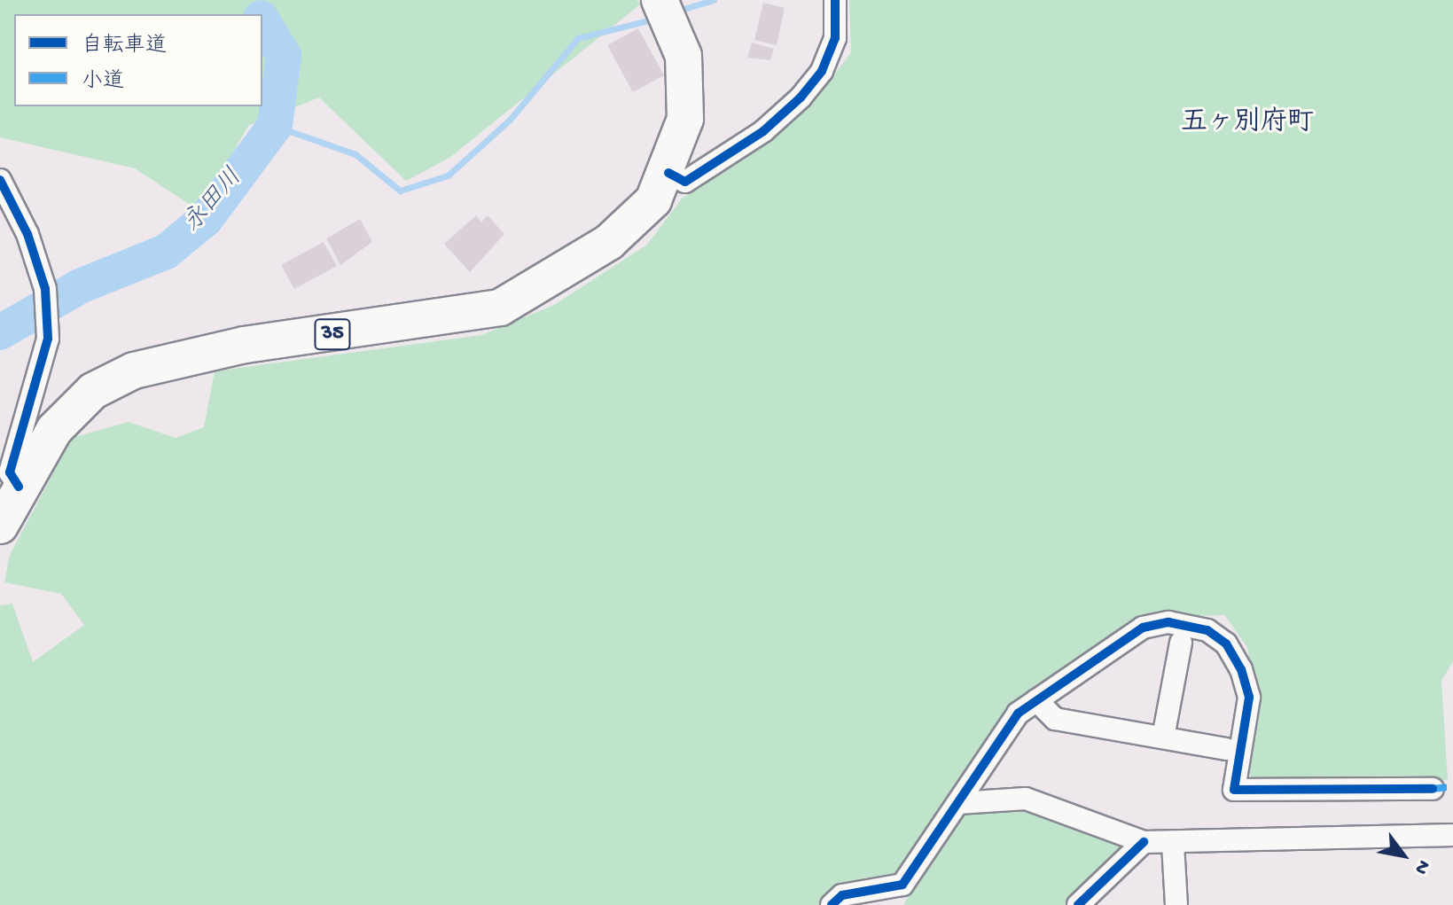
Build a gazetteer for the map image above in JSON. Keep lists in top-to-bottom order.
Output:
{
  "streets": {
    "main road": ["35"]
  },
  "districts": ["五ヶ別府町"],
  "water": ["永田川"],
  "legend": ["自転車道", "小道"],
  "north": "bottom right"
}
